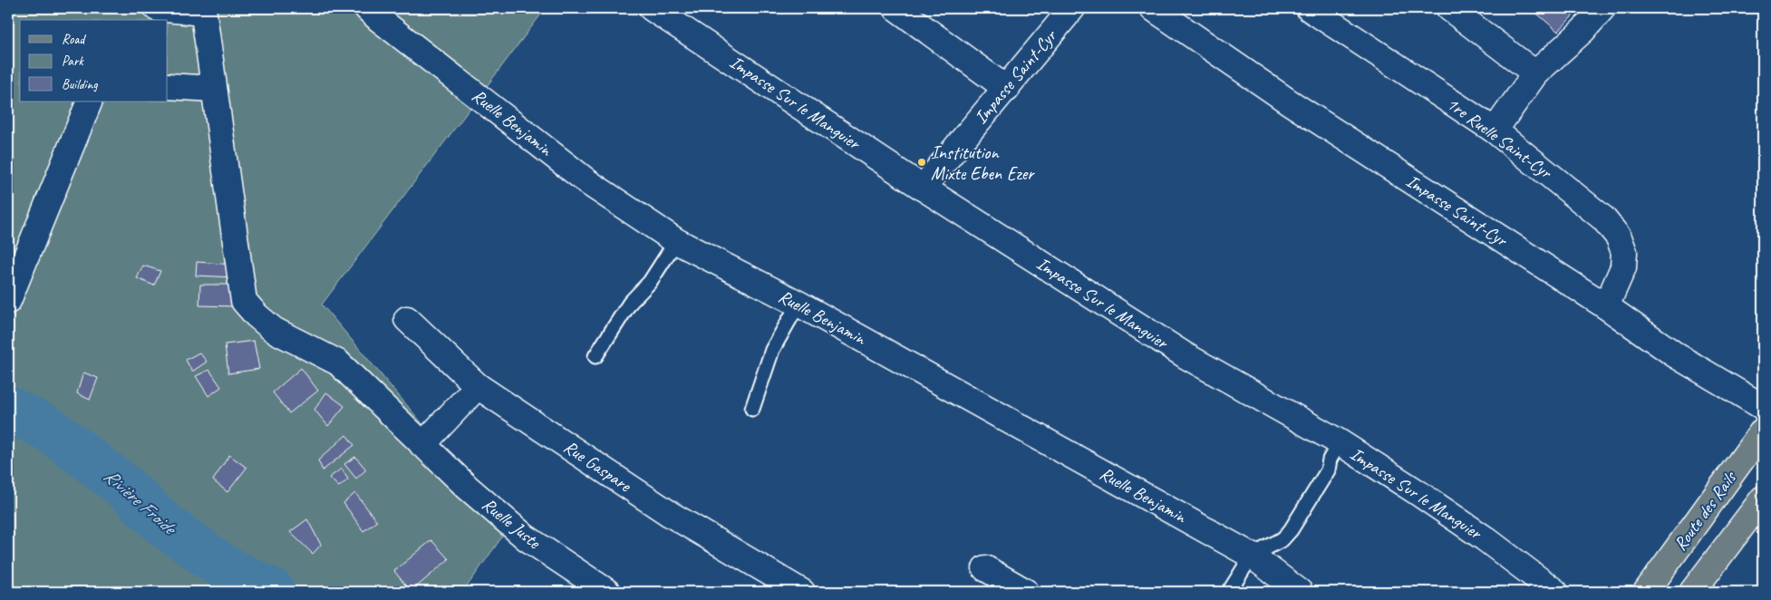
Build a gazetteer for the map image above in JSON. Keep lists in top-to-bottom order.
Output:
{
  "streets": {
    "main road": ["Route des Rails"],
    "street": [
      "Impasse Saint-Cyr",
      "Impasse Sur le Manguier",
      "Ruelle Benjamin",
      "1re Ruelle Saint-Cyr",
      "Rue Gaspare",
      "Ruelle Juste"
    ]
  },
  "crossings": [
    ["Impasse Saint-Cyr", "Impasse Sur le Manguier"],
    ["Impasse Saint-Cyr", "1re Ruelle Saint-Cyr"]
  ],
  "water": ["Rivière Froide"],
  "places": ["Institution Mixte Eben Ezer"],
  "legend": ["Road", "Park", "Building"]
}
